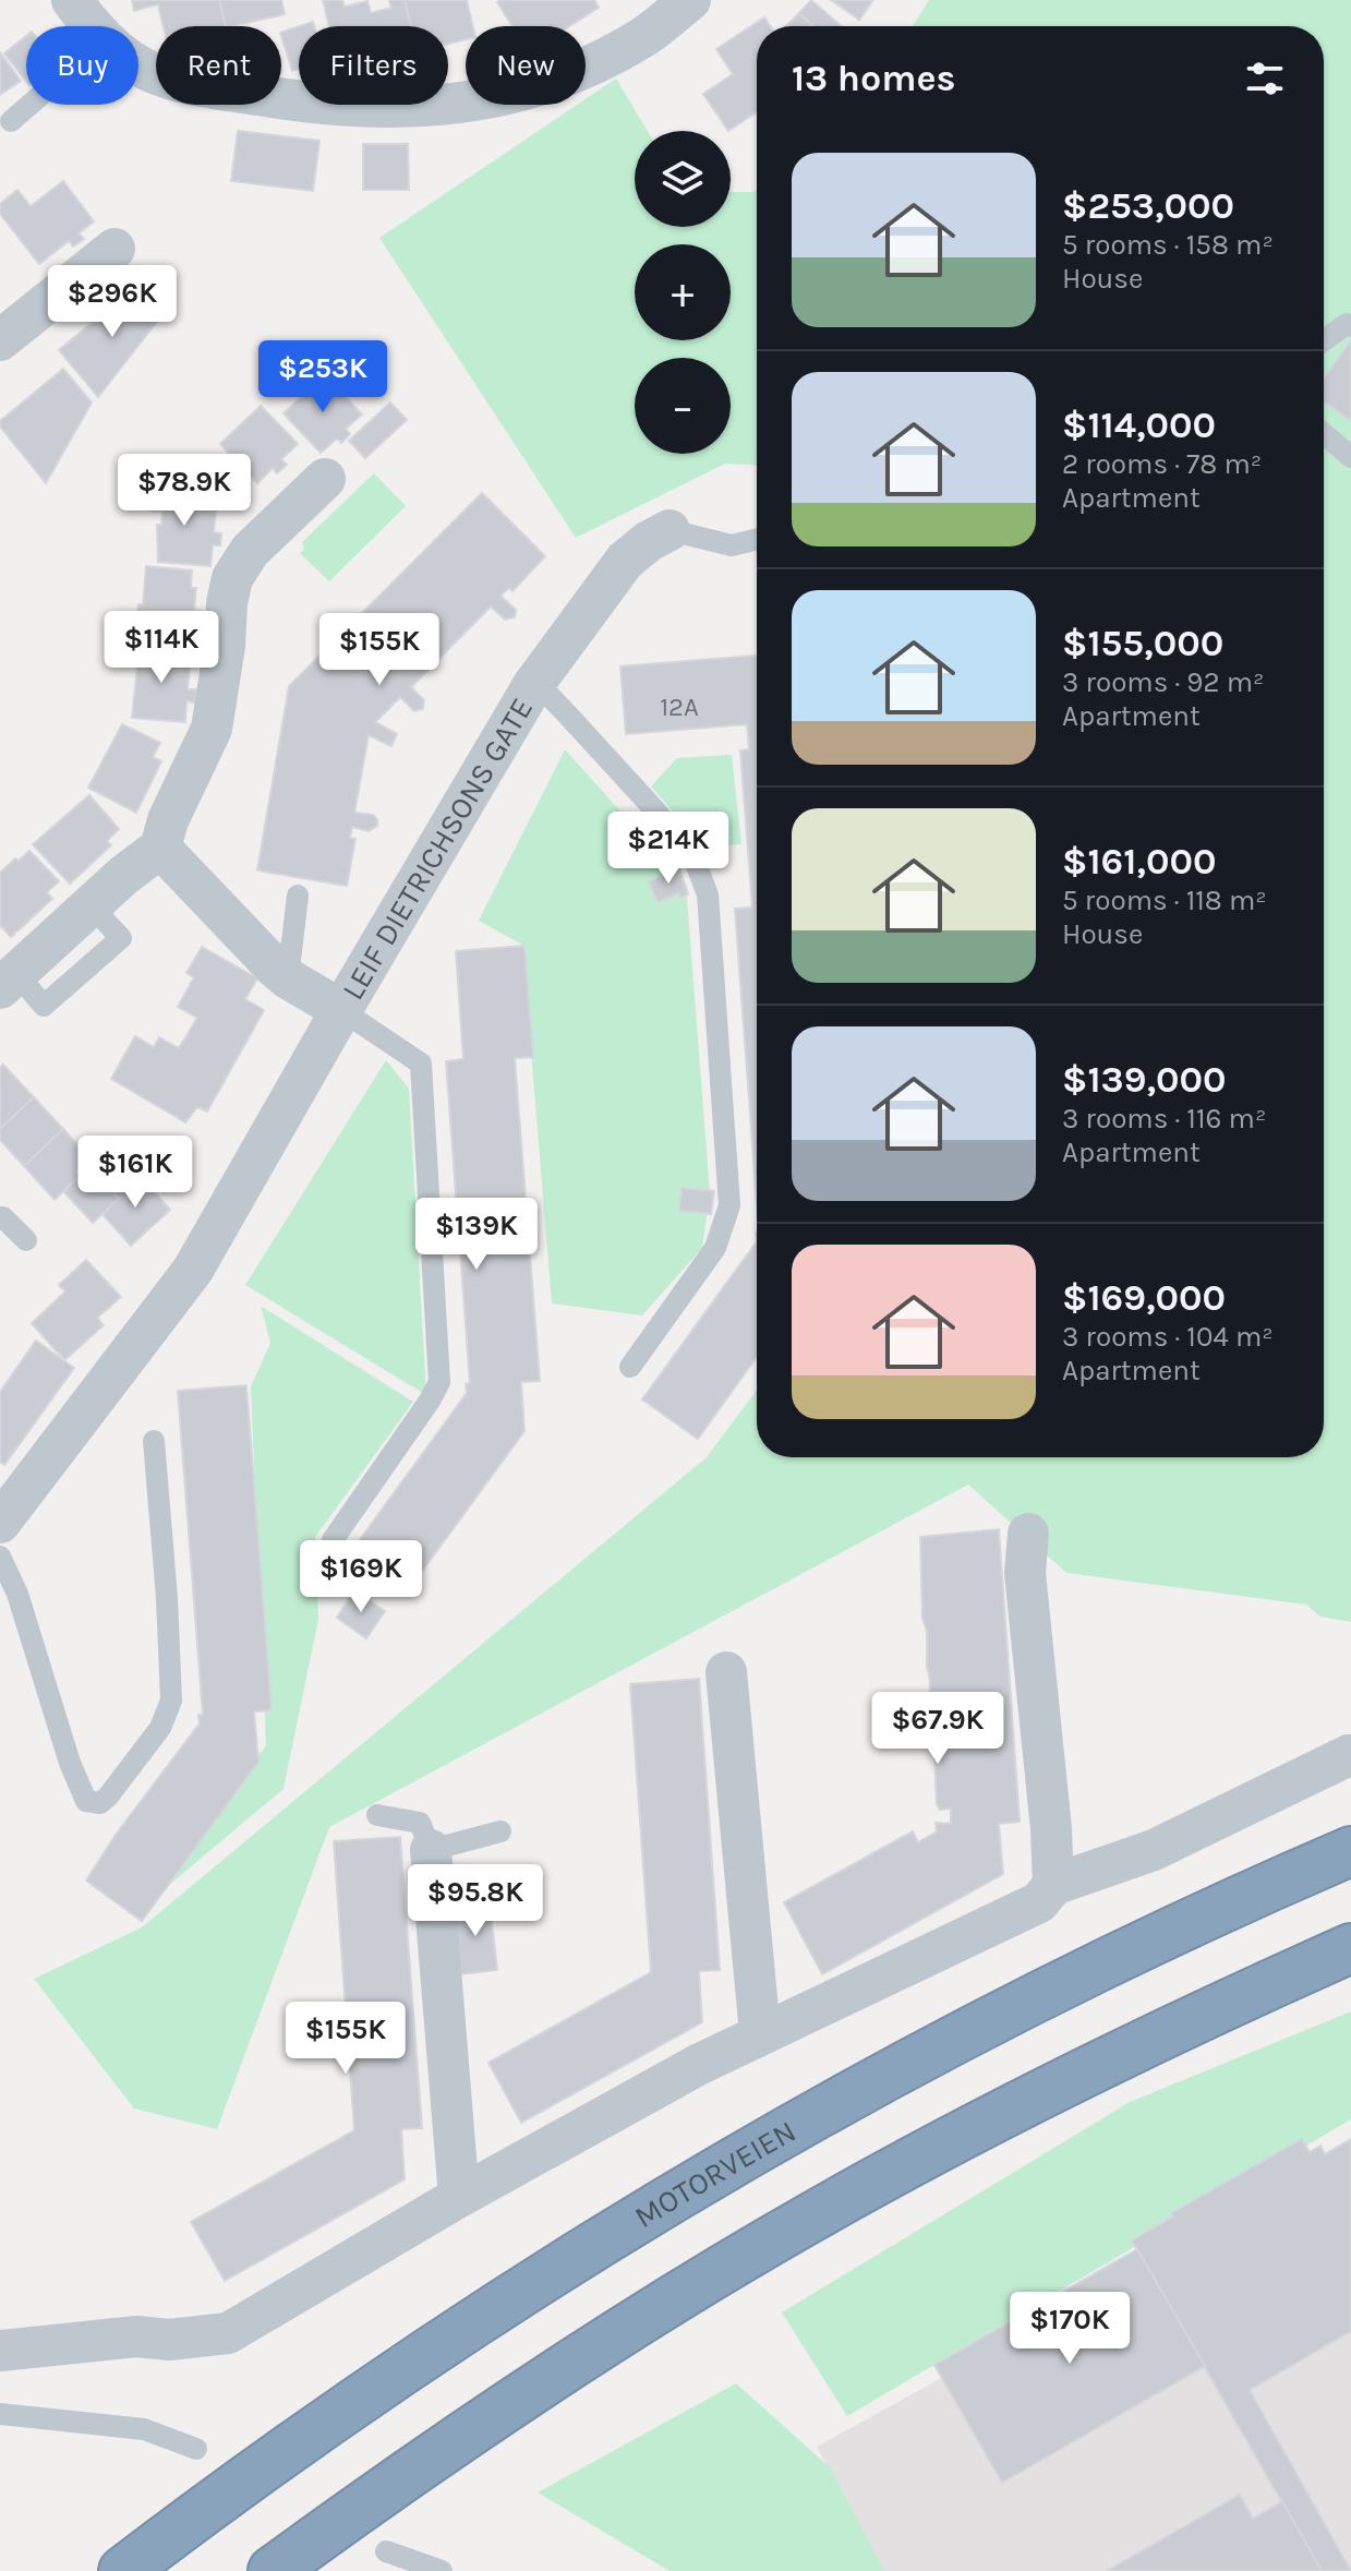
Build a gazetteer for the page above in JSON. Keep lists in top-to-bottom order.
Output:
{
  "streets": {
    "highway": ["MOTORVEIEN"],
    "street": ["LEIF DIETRICHSONS GATE"]
  },
  "house_numbers": ["12A"],
  "page": {
    "chip": [
      "Buy",
      "Rent",
      "Filters",
      "New"
    ],
    "heading": "13 homes",
    "map_buttons": ["+", "−"],
    "list": [
      {
        "name": "$253,000",
        "note": "5 rooms · 158 m² · House"
      },
      {
        "name": "$114,000",
        "note": "2 rooms · 78 m² · Apartment"
      },
      {
        "name": "$155,000",
        "note": "3 rooms · 92 m² · Apartment"
      },
      {
        "name": "$161,000",
        "note": "5 rooms · 118 m² · House"
      },
      {
        "name": "$139,000",
        "note": "3 rooms · 116 m² · Apartment"
      },
      {
        "name": "$169,000",
        "note": "3 rooms · 104 m² · Apartment"
      }
    ],
    "price": [
      "$296K",
      "$253K",
      "$78.9K",
      "$114K",
      "$155K",
      "$214K",
      "$161K",
      "$139K",
      "$169K",
      "$67.9K",
      "$95.8K",
      "$155K",
      "$170K"
    ]
  }
}
